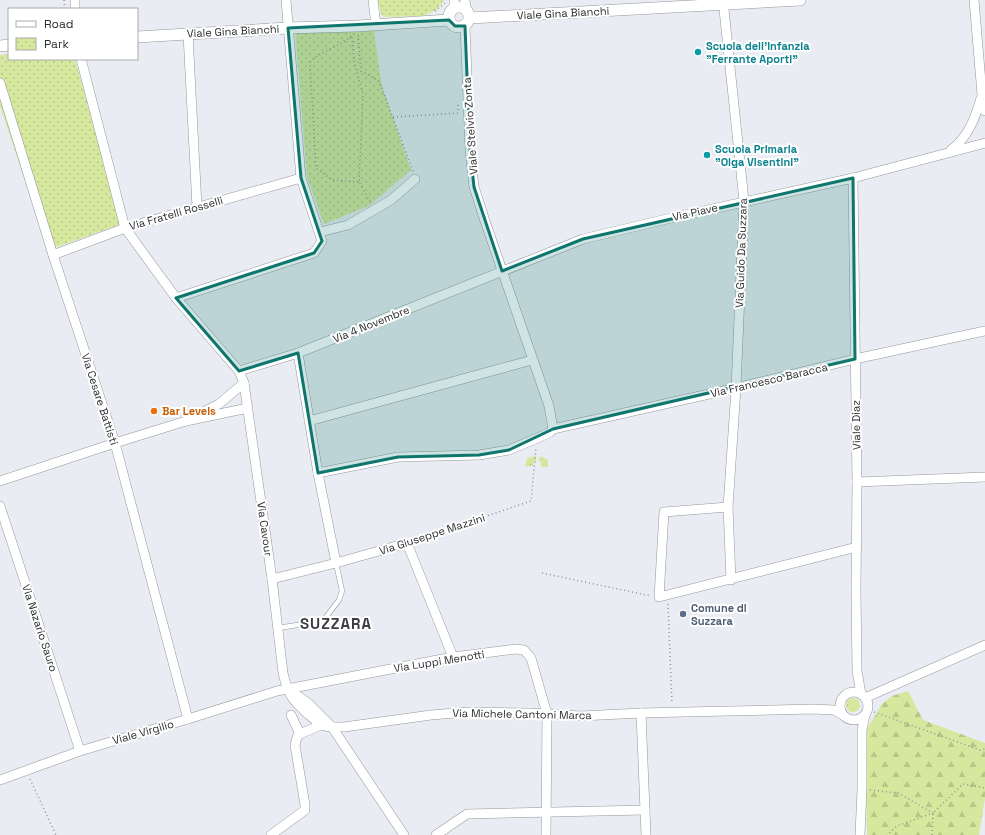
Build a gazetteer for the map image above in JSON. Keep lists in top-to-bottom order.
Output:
{
  "streets": {
    "street": [
      "Viale Gina Bianchi",
      "Viale Stelvio Zonta",
      "Via Piave",
      "Via Fratelli Rosselli",
      "Via Guido Da Suzzara",
      "Via 4 Novembre",
      "Via Francesco Baracca",
      "Via Cesare Battisti",
      "Viale Diaz",
      "Via Cavour",
      "Via Giuseppe Mazzini",
      "Via Nazario Sauro",
      "Via Luppi Menotti",
      "Via Michele Cantoni Marca",
      "Viale Virgilio"
    ]
  },
  "crossings": [
    ["Viale Gina Bianchi", "Viale Stelvio Zonta"],
    ["Viale Gina Bianchi", "Via Guido Da Suzzara"],
    ["Viale Stelvio Zonta", "Via Piave"],
    ["Viale Stelvio Zonta", "Via 4 Novembre"],
    ["Viale Stelvio Zonta", "Via Francesco Baracca"],
    ["Via Piave", "Via Guido Da Suzzara"],
    ["Via Piave", "Via 4 Novembre"],
    ["Via Piave", "Viale Diaz"],
    ["Via Fratelli Rosselli", "Via 4 Novembre"],
    ["Via Fratelli Rosselli", "Via Cesare Battisti"],
    ["Via Fratelli Rosselli", "Via Cavour"],
    ["Via Guido Da Suzzara", "Via Francesco Baracca"],
    ["Via 4 Novembre", "Via Cavour"],
    ["Via Francesco Baracca", "Viale Diaz"],
    ["Via Francesco Baracca", "Via Giuseppe Mazzini"],
    ["Via Cesare Battisti", "Viale Virgilio"],
    ["Via Cavour", "Via Giuseppe Mazzini"],
    ["Via Cavour", "Via Luppi Menotti"],
    ["Via Cavour", "Viale Virgilio"],
    ["Via Nazario Sauro", "Viale Virgilio"],
    ["Via Luppi Menotti", "Via Michele Cantoni Marca"],
    ["Via Luppi Menotti", "Viale Virgilio"]
  ],
  "districts": ["SUZZARA"],
  "places": [
    "Scuola dell'Infanzia \"Ferrante Aporti\"",
    "Scuola Primaria \"Olga Visentini\"",
    "Bar Levels",
    "Comune di Suzzara"
  ],
  "legend": ["Road", "Park"]
}
